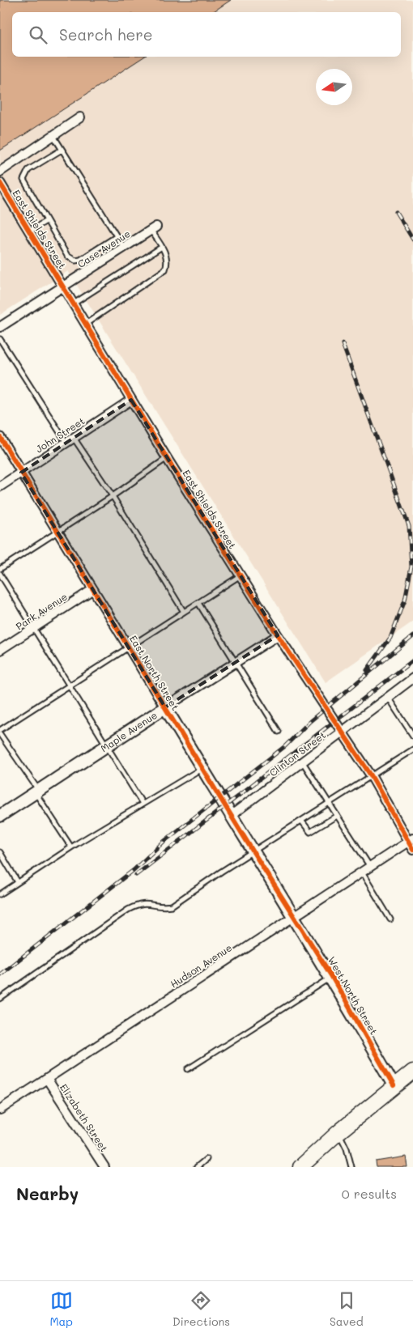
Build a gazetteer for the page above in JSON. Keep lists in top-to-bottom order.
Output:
{
  "streets": {
    "street": [
      "East Shields Street",
      "Case Avenue",
      "John Street",
      "Park Avenue",
      "East North Street",
      "Maple Avenue",
      "Clinton Street",
      "Hudson Avenue",
      "West North Street",
      "Elizabeth Street"
    ]
  },
  "crossings": [
    ["East Shields Street", "Case Avenue"],
    ["East Shields Street", "John Street"],
    ["East Shields Street", "Maple Avenue"],
    ["East Shields Street", "Clinton Street"],
    ["East Shields Street", "Hudson Avenue"],
    ["John Street", "East North Street"],
    ["Park Avenue", "East North Street"],
    ["East North Street", "Maple Avenue"],
    ["East North Street", "Clinton Street"],
    ["East North Street", "Hudson Avenue"],
    ["East North Street", "West North Street"],
    ["Hudson Avenue", "West North Street"],
    ["Hudson Avenue", "Elizabeth Street"]
  ],
  "north": "left",
  "page": {
    "search": "Search here",
    "heading": ["Nearby", "0 results"],
    "nav": ["Map", "Directions", "Saved"]
  }
}
